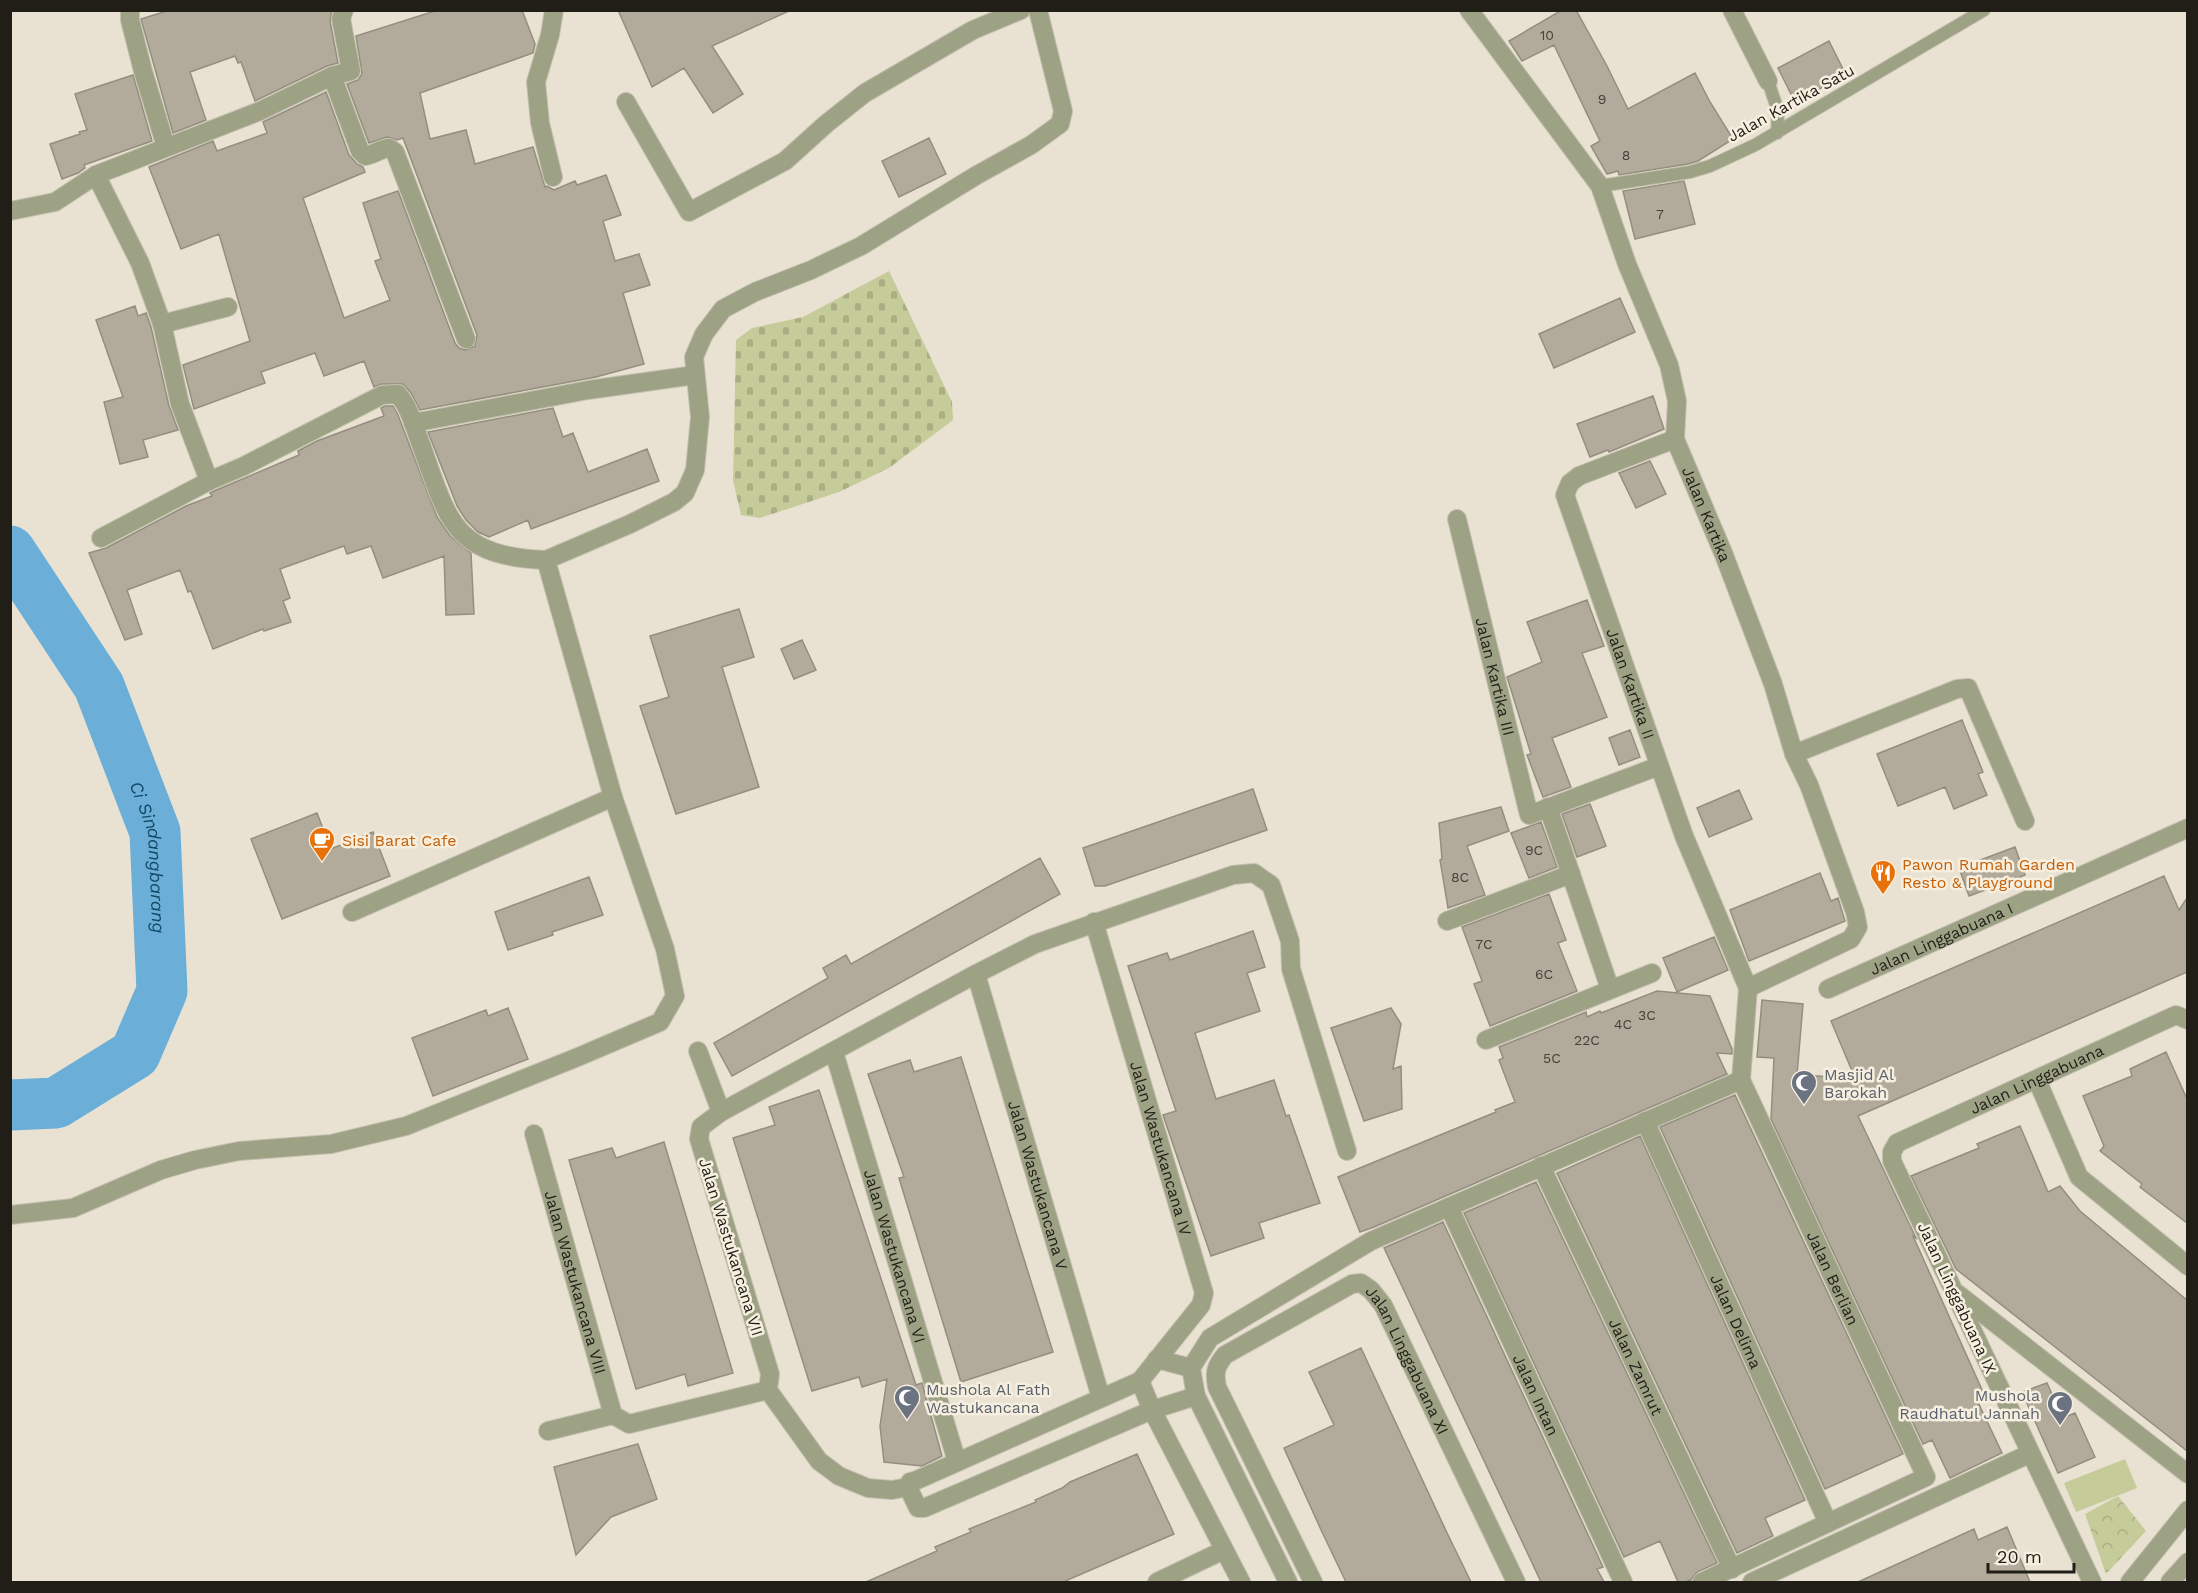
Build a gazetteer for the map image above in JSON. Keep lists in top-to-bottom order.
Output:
{
  "streets": {
    "street": [
      "Jalan Kartika",
      "Jalan Kartika III",
      "Jalan Kartika II",
      "Jalan Linggabuana I",
      "Jalan Linggabuana",
      "Jalan Wastukancana IV",
      "Jalan Wastukancana V",
      "Jalan Wastukancana VII",
      "Jalan Wastukancana VI",
      "Jalan Berlian",
      "Jalan Wastukancana VIII",
      "Jalan Linggabuana IX",
      "Jalan Delima",
      "Jalan Linggabuana XI",
      "Jalan Zamrut",
      "Jalan Intan"
    ],
    "lane": ["Jalan Kartika Satu"]
  },
  "crossings": [
    ["Jalan Kartika Satu", "Jalan Kartika"],
    ["Jalan Kartika", "Jalan Kartika II"],
    ["Jalan Kartika III", "Jalan Kartika II"],
    ["Jalan Linggabuana", "Jalan Linggabuana IX"],
    ["Jalan Wastukancana IV", "Jalan Wastukancana VII"],
    ["Jalan Wastukancana V", "Jalan Wastukancana VII"],
    ["Jalan Wastukancana VII", "Jalan Wastukancana VI"],
    ["Jalan Berlian", "Jalan Delima"]
  ],
  "water": ["Ci Sindangbarang"],
  "places": {
    "cafe": ["Sisi Barat Cafe"],
    "restaurant": ["Pawon Rumah Garden Resto & Playground"],
    "mosque": ["Masjid Al Barokah", "Mushola Al Fath Wastukancana", "Mushola Raudhatul Jannah"]
  },
  "house_numbers": [
    "10",
    "9",
    "8",
    "7",
    "9C",
    "8C",
    "7C",
    "6C",
    "3C",
    "4C",
    "22C",
    "5C"
  ],
  "scale_bar": "20 m"
}
